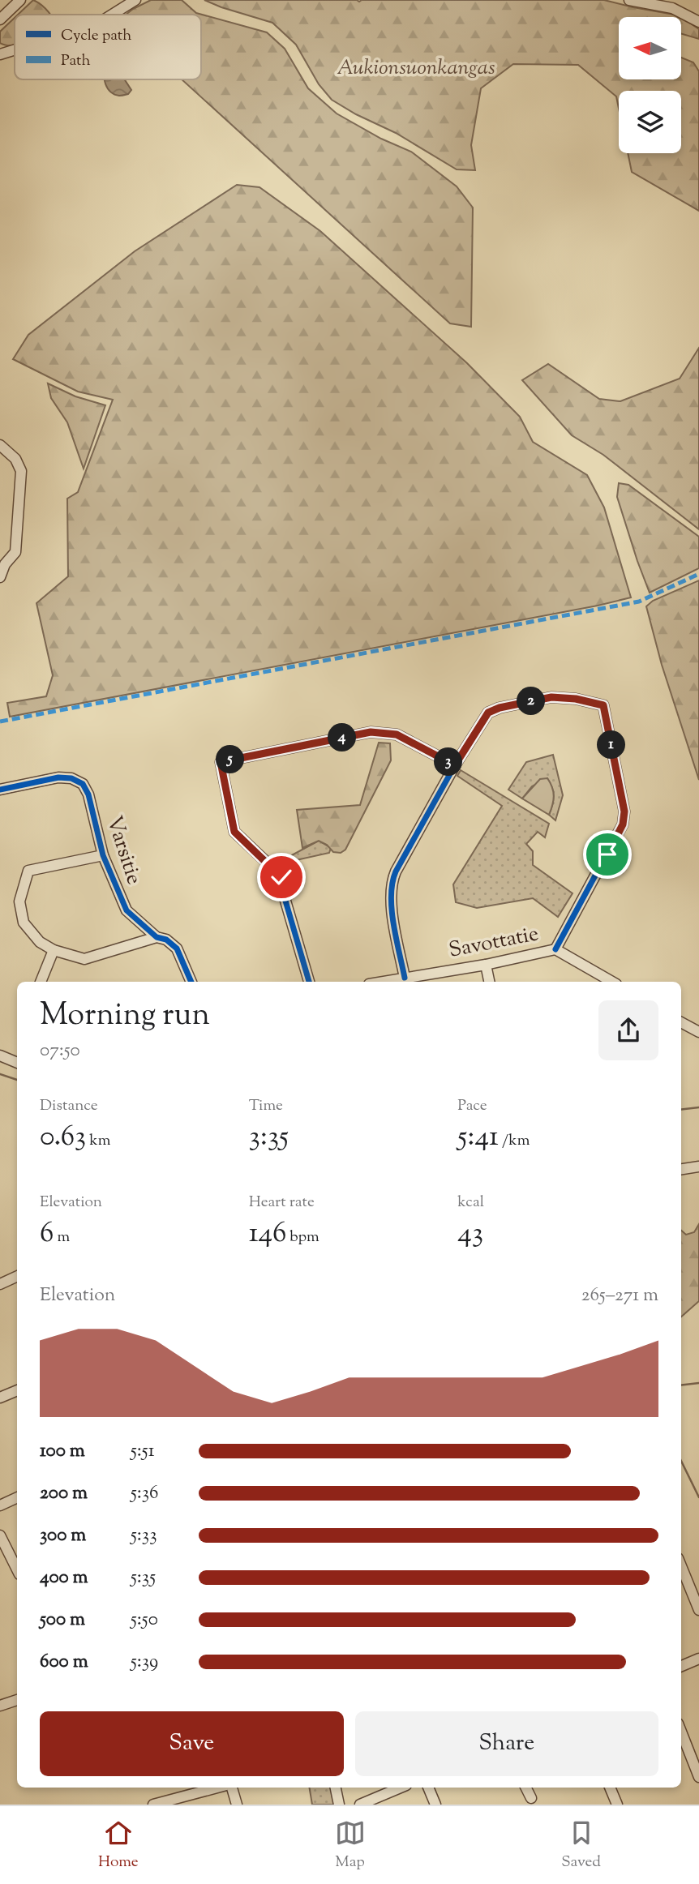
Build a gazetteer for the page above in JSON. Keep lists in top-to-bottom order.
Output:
{
  "streets": {
    "street": ["Varsitie", "Savottatie"]
  },
  "parks": ["Aukionsuonkangas"],
  "legend": ["Cycle path", "Path"],
  "north": "left",
  "page": {
    "pins": [
      "2",
      "4",
      "1",
      "5",
      "3"
    ],
    "heading": ["Morning run", "07:50"],
    "stats": [
      ["Distance", "0.63 km"],
      ["Time", "3:35"],
      ["Pace", "5:41 /km"],
      ["Elevation", "6 m"],
      ["Heart rate", "146 bpm"],
      ["kcal", "43"]
    ],
    "chart": ["Elevation", "265–271 m"],
    "list": [
      {
        "name": "100 m",
        "note": "5:51"
      },
      {
        "name": "200 m",
        "note": "5:36"
      },
      {
        "name": "300 m",
        "note": "5:33"
      },
      {
        "name": "400 m",
        "note": "5:35"
      },
      {
        "name": "500 m",
        "note": "5:50"
      },
      {
        "name": "600 m",
        "note": "5:39"
      }
    ],
    "buttons": ["Save", "Share"],
    "tabs": ["Home", "Map", "Saved"]
  }
}
